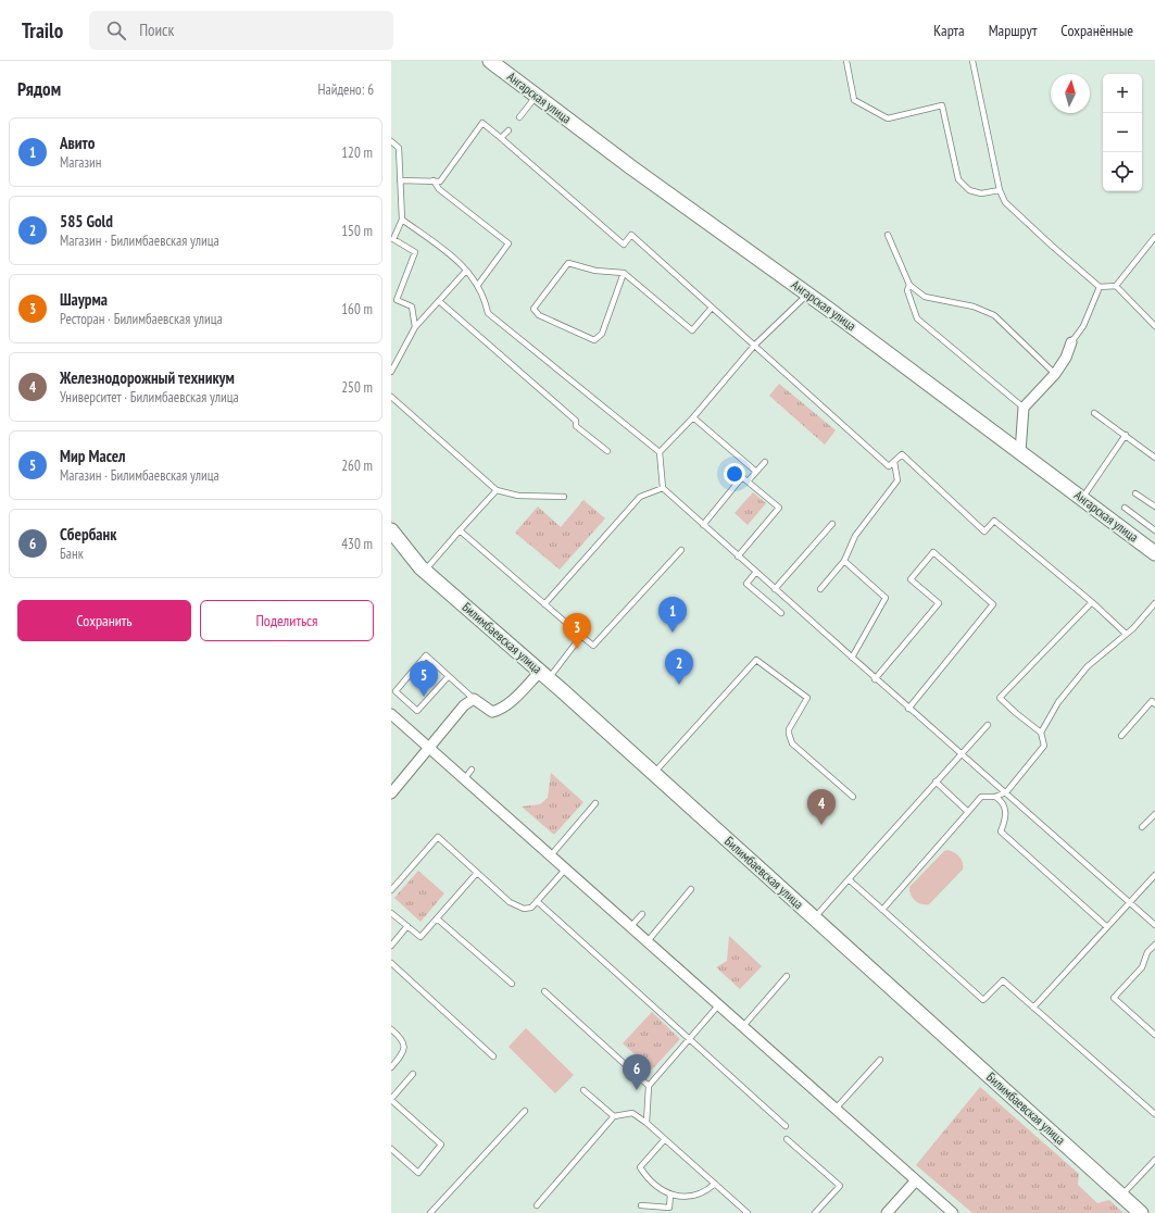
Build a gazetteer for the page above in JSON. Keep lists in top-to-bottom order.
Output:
{
  "streets": {
    "main road": ["Ангарская улица", "Билимбаевская улица"]
  },
  "north": "top",
  "page": {
    "header": "Trailo",
    "search": "Поиск",
    "nav": ["Карта", "Маршрут", "Сохранённые"],
    "heading": ["Рядом", "Найдено: 6"],
    "map_buttons": ["+", "−"],
    "list": [
      {
        "mark": "1",
        "name": "Авито",
        "note": "Магазин",
        "value": "120 m"
      },
      {
        "mark": "2",
        "name": "585 Gold",
        "note": "Магазин · Билимбаевская улица",
        "value": "150 m"
      },
      {
        "mark": "3",
        "name": "Шаурма",
        "note": "Ресторан · Билимбаевская улица",
        "value": "160 m"
      },
      {
        "mark": "4",
        "name": "Железнодорожный техникум",
        "note": "Университет · Билимбаевская улица",
        "value": "250 m"
      },
      {
        "mark": "5",
        "name": "Мир Масел",
        "note": "Магазин · Билимбаевская улица",
        "value": "260 m"
      },
      {
        "mark": "6",
        "name": "Сбербанк",
        "note": "Банк",
        "value": "430 m"
      }
    ],
    "buttons": ["Сохранить", "Поделиться"],
    "pins": [
      "1",
      "3",
      "2",
      "5",
      "4",
      "6"
    ]
  }
}
